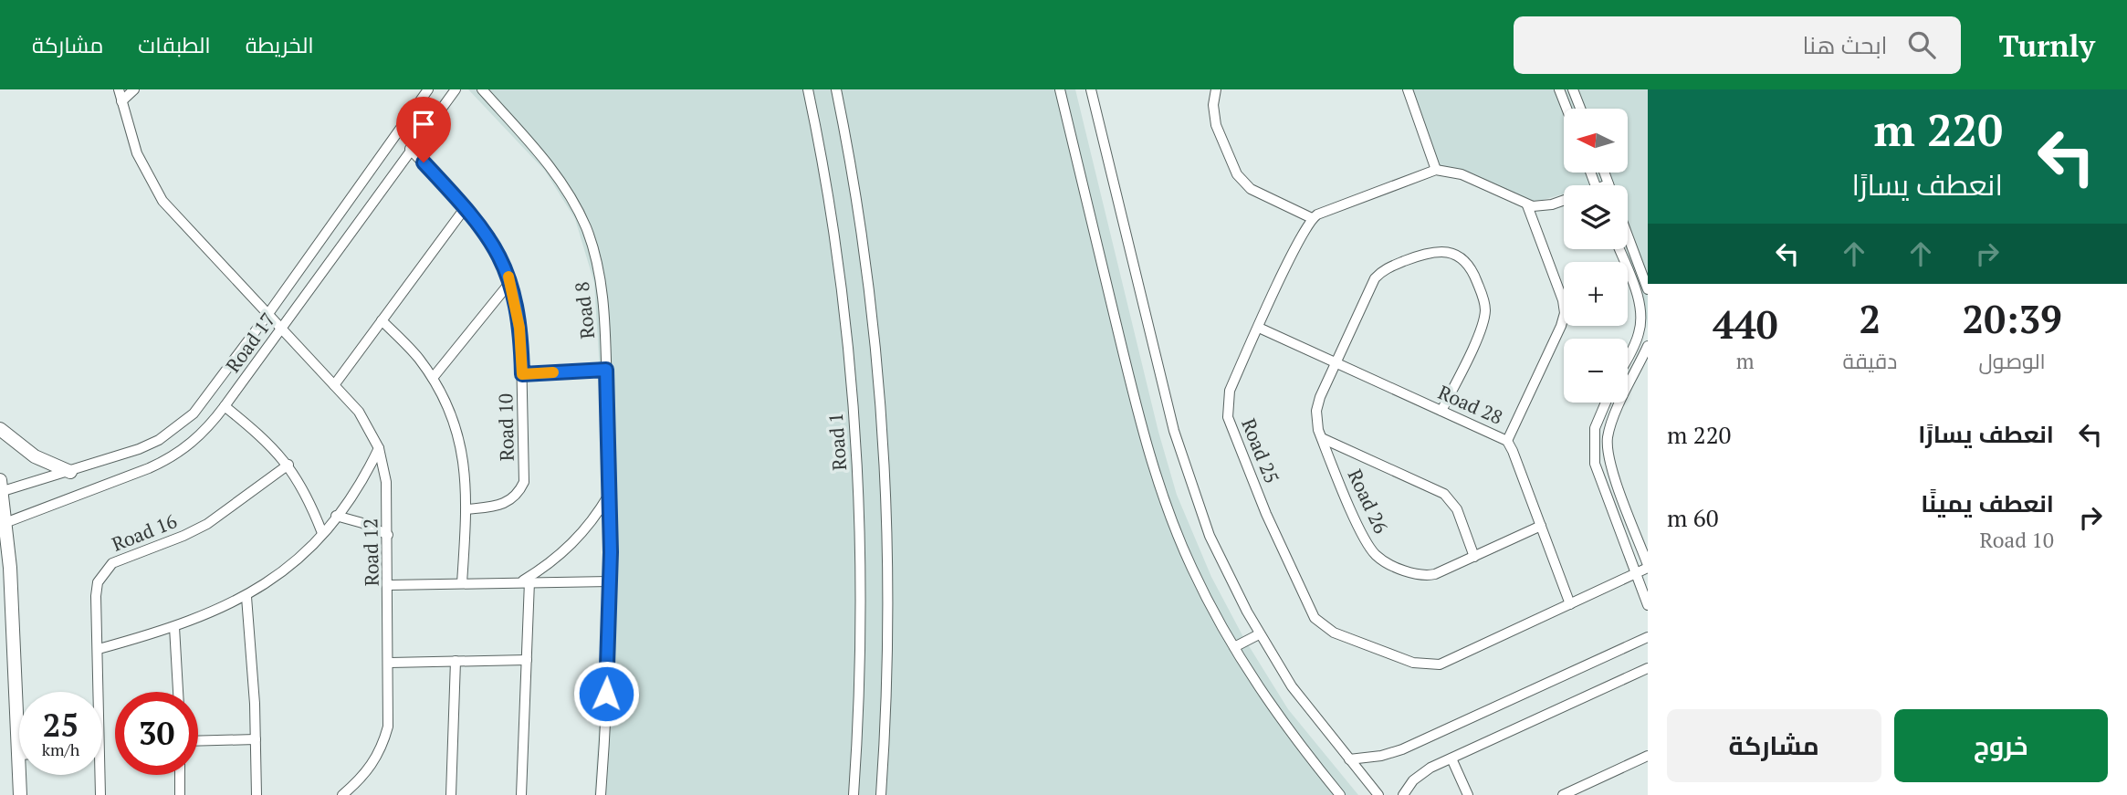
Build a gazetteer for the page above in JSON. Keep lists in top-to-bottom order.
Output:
{
  "streets": {
    "street": [
      "Road 8",
      "Road 17",
      "Road 28",
      "Road 10",
      "Road 1",
      "Road 25",
      "Road 26",
      "Road 16",
      "Road 12"
    ]
  },
  "crossings": [
    ["Road 17", "Road 10"],
    ["Road 17", "Road 12"],
    ["Road 28", "Road 25"],
    ["Road 28", "Road 26"]
  ],
  "north": "left",
  "page": {
    "header": "Turnly",
    "search": "ابحث هنا",
    "nav": ["الخريطة", "الطبقات", "مشاركة"],
    "turn": ["220 m", "انعطف يسارًا"],
    "map_buttons": ["+", "−"],
    "eta": [
      "20:39",
      "الوصول",
      "2",
      "دقيقة",
      "440",
      "m"
    ],
    "list": [
      {
        "name": "انعطف يسارًا",
        "value": "220 m"
      },
      {
        "name": "انعطف يمينًا",
        "note": "Road 10",
        "value": "60 m"
      }
    ],
    "speed": "25 km/h",
    "limit": "30",
    "buttons": ["خروج", "مشاركة"]
  }
}
